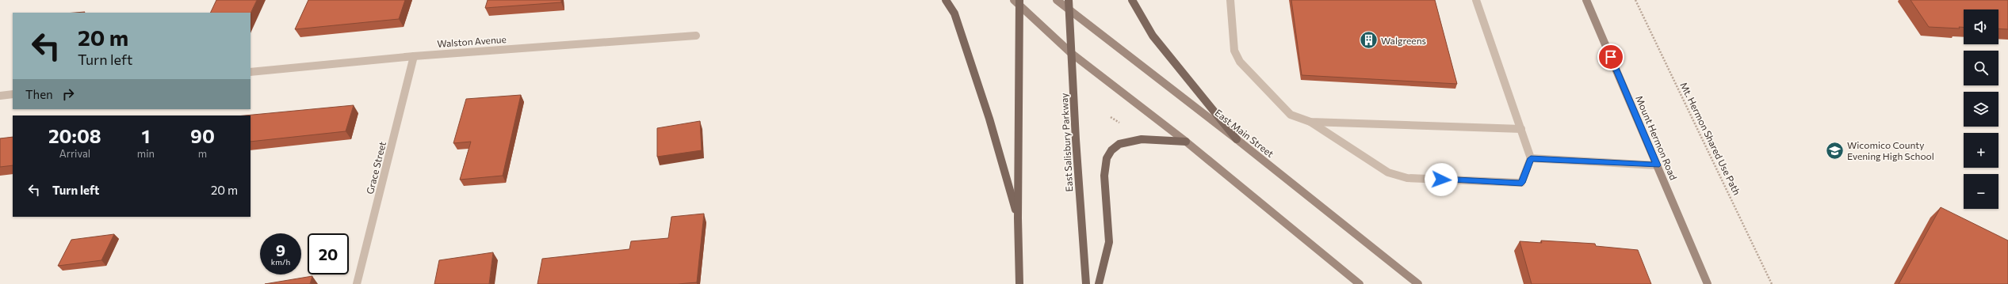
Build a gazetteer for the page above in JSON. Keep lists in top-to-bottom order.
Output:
{
  "streets": {
    "main road": ["East Main Street", "Mount Hermon Road", "East Salisbury Parkway"],
    "street": ["Walston Avenue", "Grace Street"],
    "path": ["Mt. Hermon Shared Use Path"]
  },
  "crossings": [
    ["Walston Avenue", "Grace Street"],
    ["East Main Street", "East Salisbury Parkway"]
  ],
  "places": {
    "building": ["Walgreens"],
    "school or university": ["Wicomico County Evening High School"]
  },
  "page": {
    "map_buttons": ["+", "−"],
    "turn": ["20 m", "Turn left"],
    "then": "Then",
    "eta": [
      "20:08",
      "Arrival",
      "1",
      "min",
      "90",
      "m"
    ],
    "list": [
      {
        "name": "Turn left",
        "value": "20 m"
      }
    ],
    "speed": "9 km/h",
    "limit": "20"
  }
}
